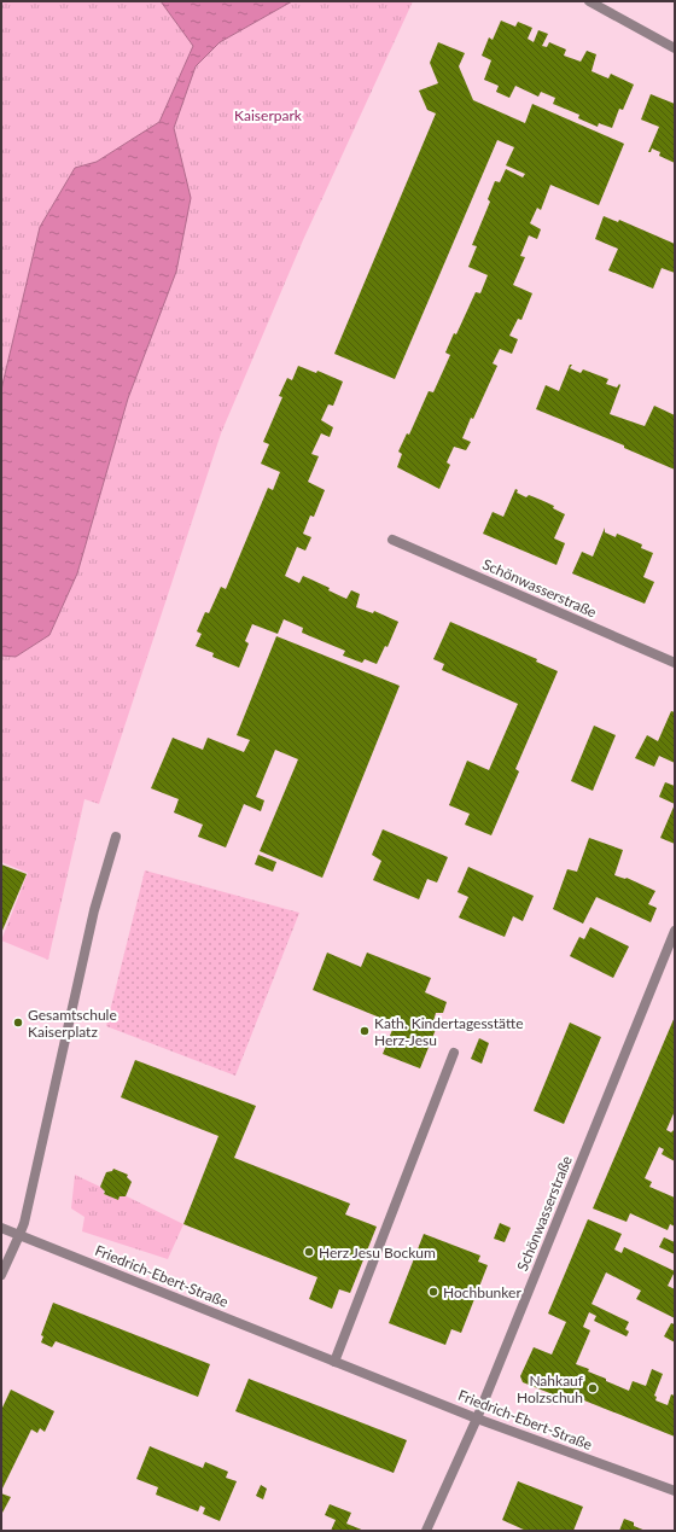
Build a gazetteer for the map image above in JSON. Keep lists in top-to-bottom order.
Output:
{
  "streets": {
    "street": ["Schönwasserstraße", "Friedrich-Ebert-Straße"]
  },
  "crossings": [
    ["Schönwasserstraße", "Friedrich-Ebert-Straße"]
  ],
  "parks": ["Kaiserpark"],
  "places": [
    "Gesamtschule Kaiserplatz",
    "Kath. Kindertagesstätte Herz-Jesu",
    "Herz Jesu Bockum",
    "Hochbunker",
    "Nahkauf Holzschuh"
  ]
}
